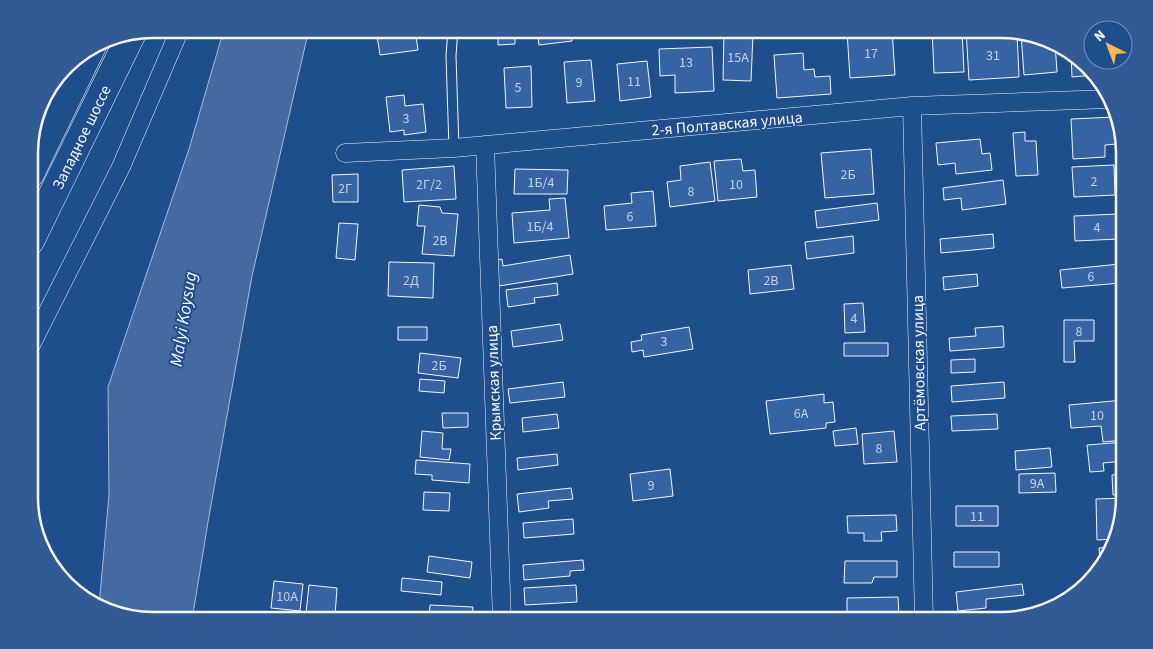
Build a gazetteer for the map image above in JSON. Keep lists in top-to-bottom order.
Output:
{
  "streets": {
    "highway": ["Западное шоссе"],
    "street": ["2-я Полтавская улица", "Артёмовская улица", "Крымская улица"]
  },
  "crossings": [
    ["2-я Полтавская улица", "Артёмовская улица"],
    ["2-я Полтавская улица", "Крымская улица"]
  ],
  "water": ["Malyi Koysug"],
  "house_numbers": [
    "17",
    "31",
    "15А",
    "13",
    "11",
    "9",
    "5",
    "3",
    "2Б",
    "2",
    "1Б/4",
    "2Г/2",
    "10",
    "2Г",
    "8",
    "6",
    "1Б/4",
    "4",
    "2В",
    "6",
    "2Д",
    "2В",
    "4",
    "8",
    "3",
    "2Б",
    "6А",
    "10",
    "8",
    "9А",
    "9",
    "11",
    "10А"
  ],
  "north": "top left"
}
